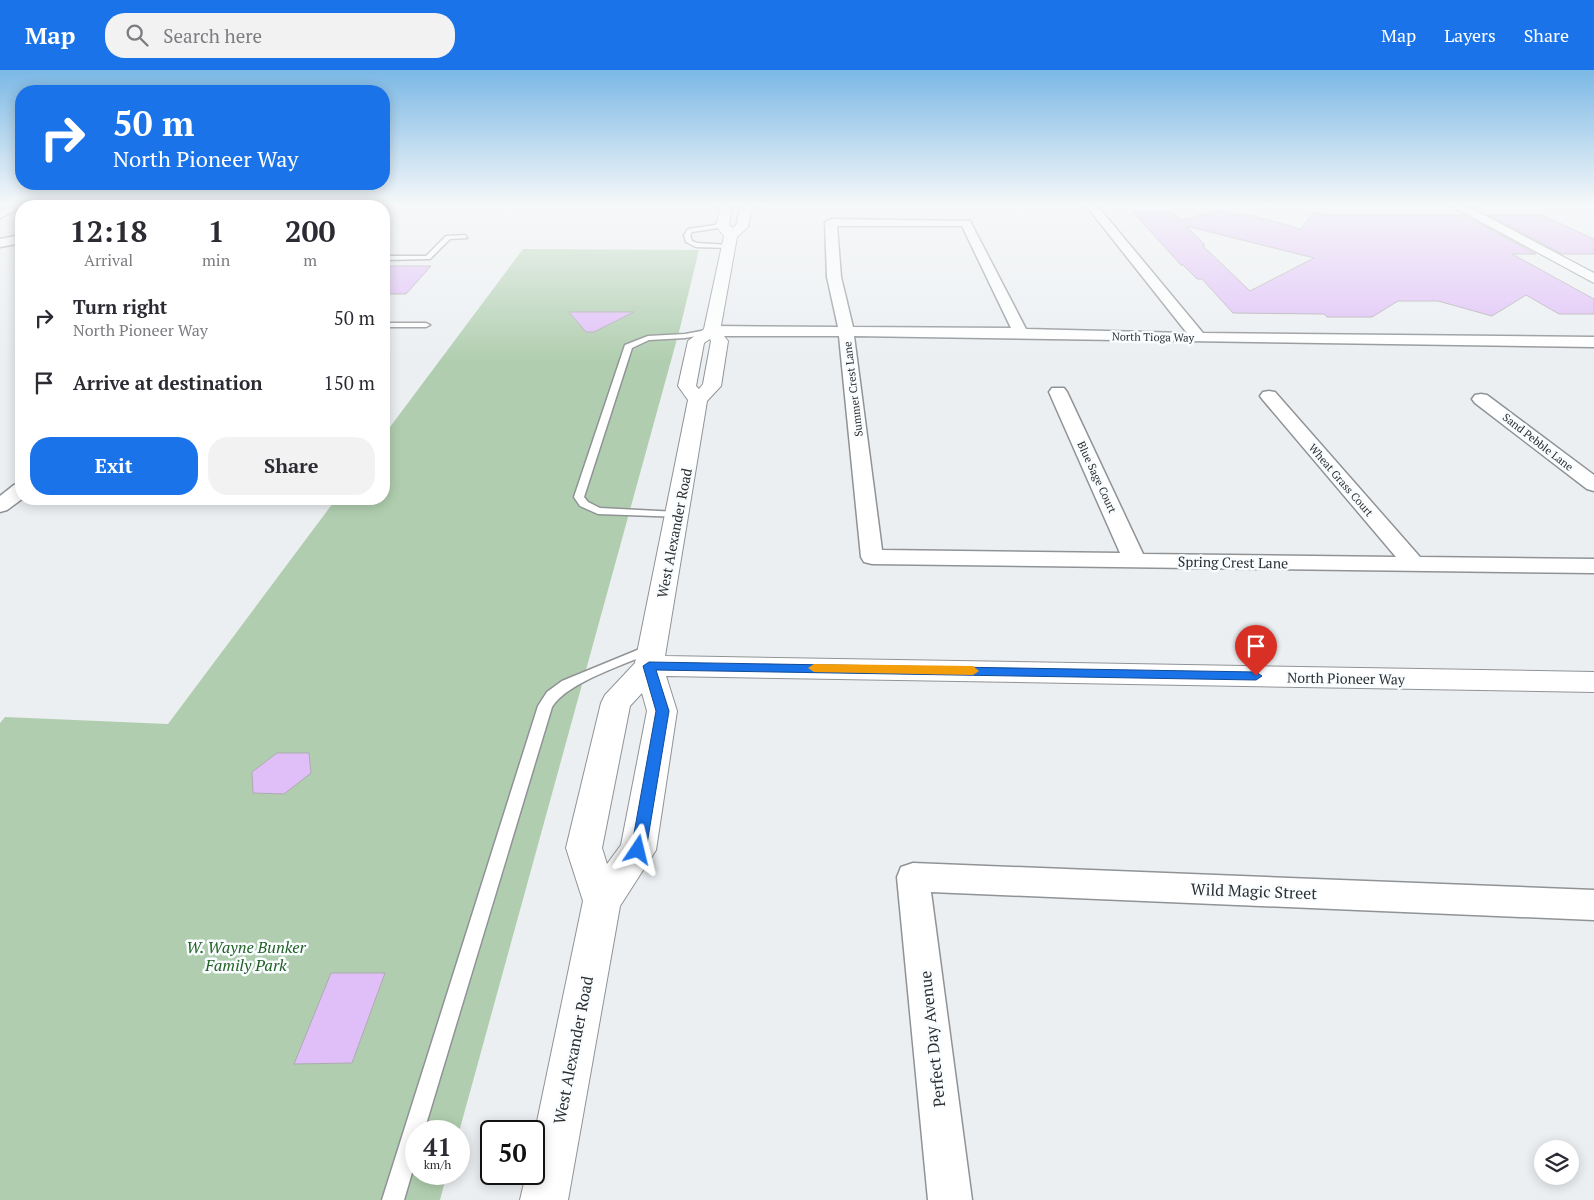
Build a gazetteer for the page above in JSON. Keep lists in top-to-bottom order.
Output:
{
  "streets": {
    "main road": ["West Alexander Road", "North Pioneer Way"],
    "street": [
      "North Tioga Way",
      "Summer Crest Lane",
      "Sand Pebble Lane",
      "Blue Sage Court",
      "Wheat Grass Court",
      "Spring Crest Lane",
      "Wild Magic Street",
      "Perfect Day Avenue"
    ]
  },
  "crossings": [
    ["North Tioga Way", "Summer Crest Lane"],
    ["North Tioga Way", "West Alexander Road"],
    ["Summer Crest Lane", "Spring Crest Lane"],
    ["Blue Sage Court", "Spring Crest Lane"],
    ["Wheat Grass Court", "Spring Crest Lane"],
    ["West Alexander Road", "North Pioneer Way"],
    ["Wild Magic Street", "Perfect Day Avenue"]
  ],
  "parks": ["W. Wayne Bunker Family Park"],
  "page": {
    "header": "Map",
    "search": "Search here",
    "nav": ["Map", "Layers", "Share"],
    "turn": ["50 m", "North Pioneer Way"],
    "eta": [
      "12:18",
      "Arrival",
      "1",
      "min",
      "200",
      "m"
    ],
    "list": [
      {
        "name": "Turn right",
        "note": "North Pioneer Way",
        "value": "50 m"
      },
      {
        "name": "Arrive at destination",
        "value": "150 m"
      }
    ],
    "buttons": ["Exit", "Share"],
    "speed": "41 km/h",
    "limit": "50"
  }
}
